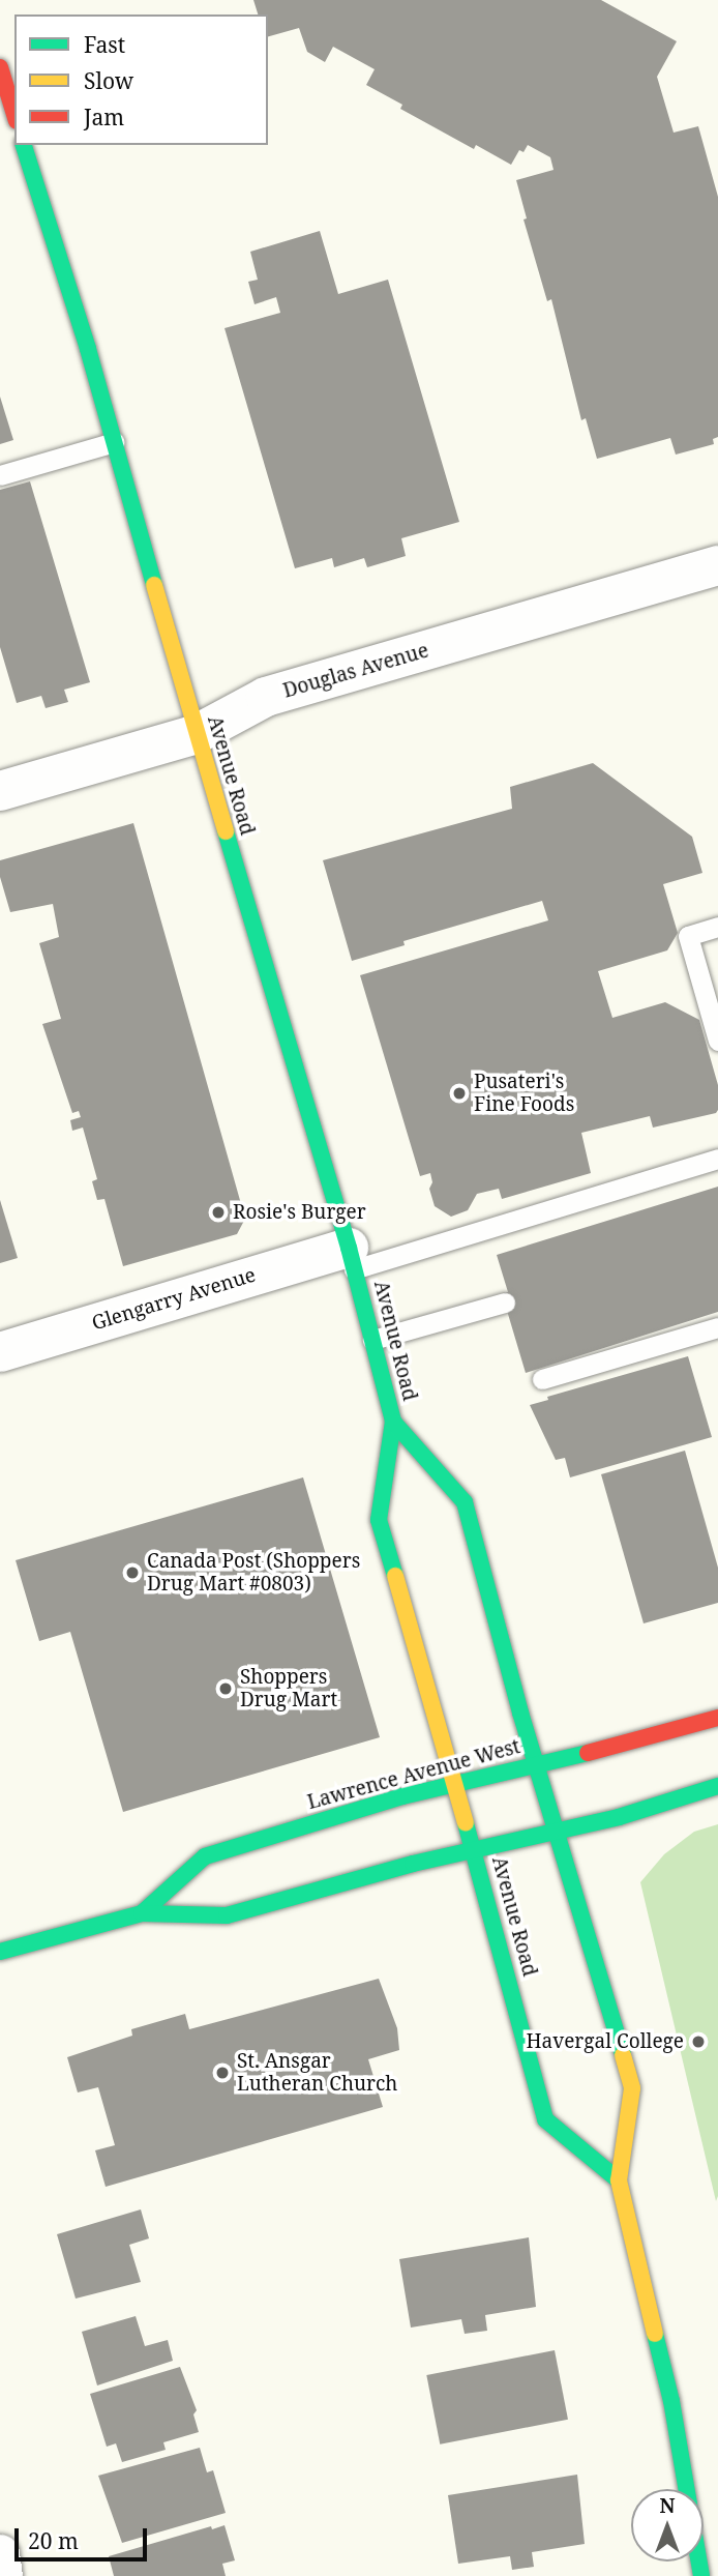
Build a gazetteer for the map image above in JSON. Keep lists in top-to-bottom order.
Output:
{
  "streets": {
    "main road": ["Avenue Road", "Lawrence Avenue West"],
    "street": ["Douglas Avenue", "Glengarry Avenue"]
  },
  "crossings": [
    ["Douglas Avenue", "Avenue Road"],
    ["Avenue Road", "Glengarry Avenue"],
    ["Avenue Road", "Lawrence Avenue West"]
  ],
  "places": [
    "Pusateri's Fine Foods",
    "Rosie's Burger",
    "Canada Post (Shoppers Drug Mart #0803)",
    "Shoppers Drug Mart",
    "Havergal College",
    "St. Ansgar Lutheran Church"
  ],
  "legend": ["Fast", "Slow", "Jam"],
  "scale_bar": "20 m",
  "north": "top"
}
